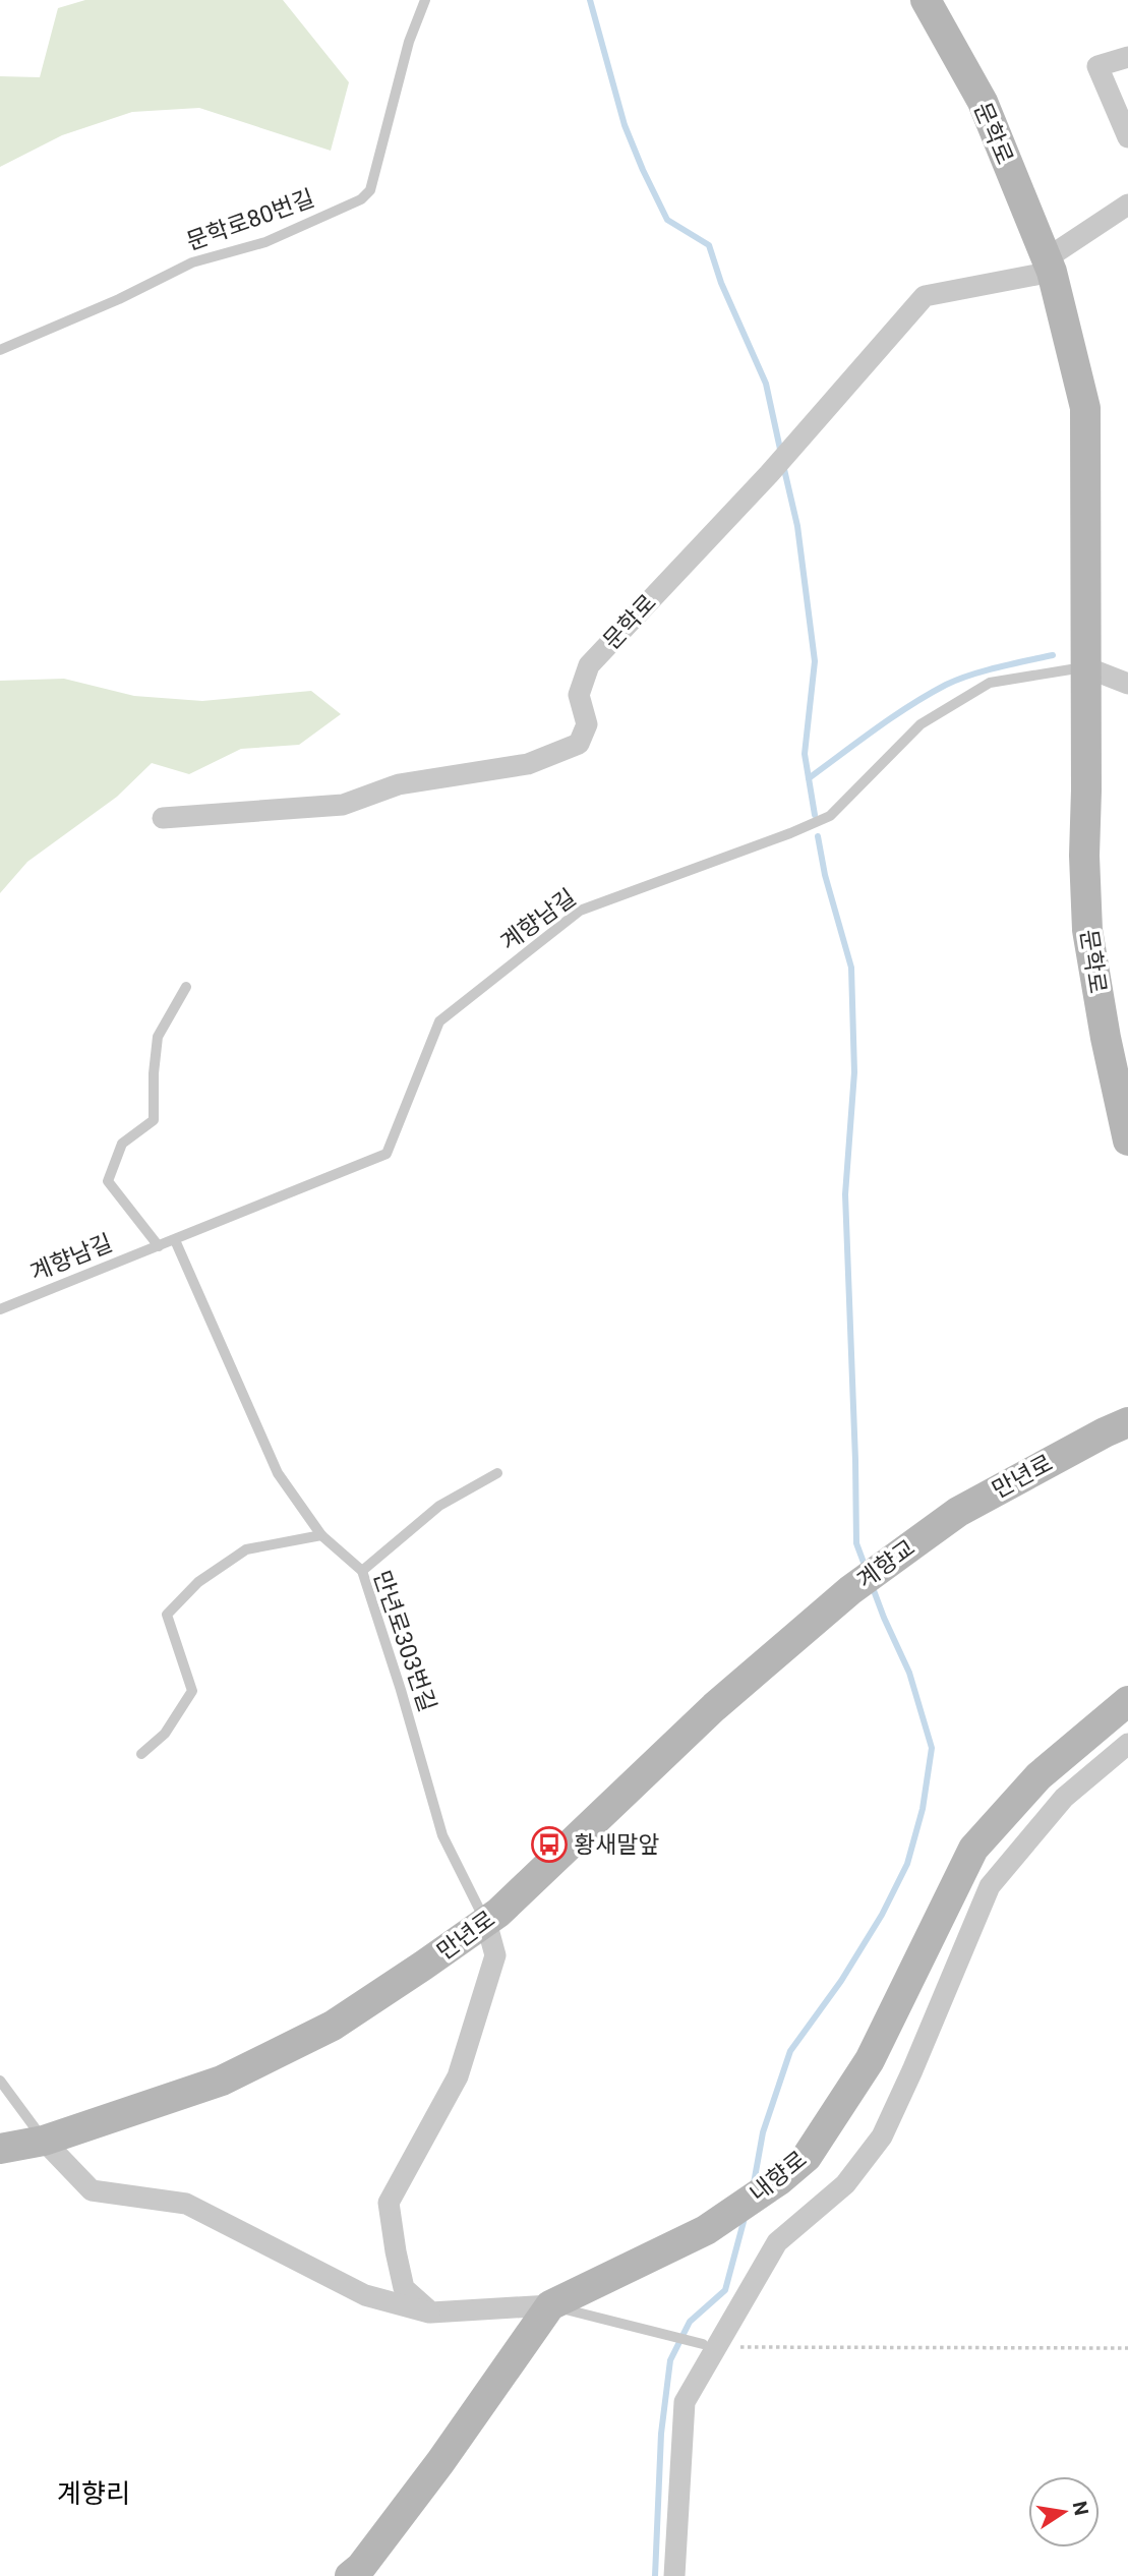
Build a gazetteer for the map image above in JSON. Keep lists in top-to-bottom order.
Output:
{
  "streets": {
    "street": [
      "문학로",
      "만년로",
      "계향교",
      "내향로"
    ],
    "lane": ["문학로80번길", "계향남길", "만년로303번길"]
  },
  "crossings": [
    ["문학로", "계향남길"],
    ["계향남길", "만년로303번길"],
    ["만년로", "계향교"],
    ["만년로", "만년로303번길"]
  ],
  "districts": ["계향리"],
  "places": {
    "bus stop": ["황새말앞"]
  },
  "north": "right"
}
